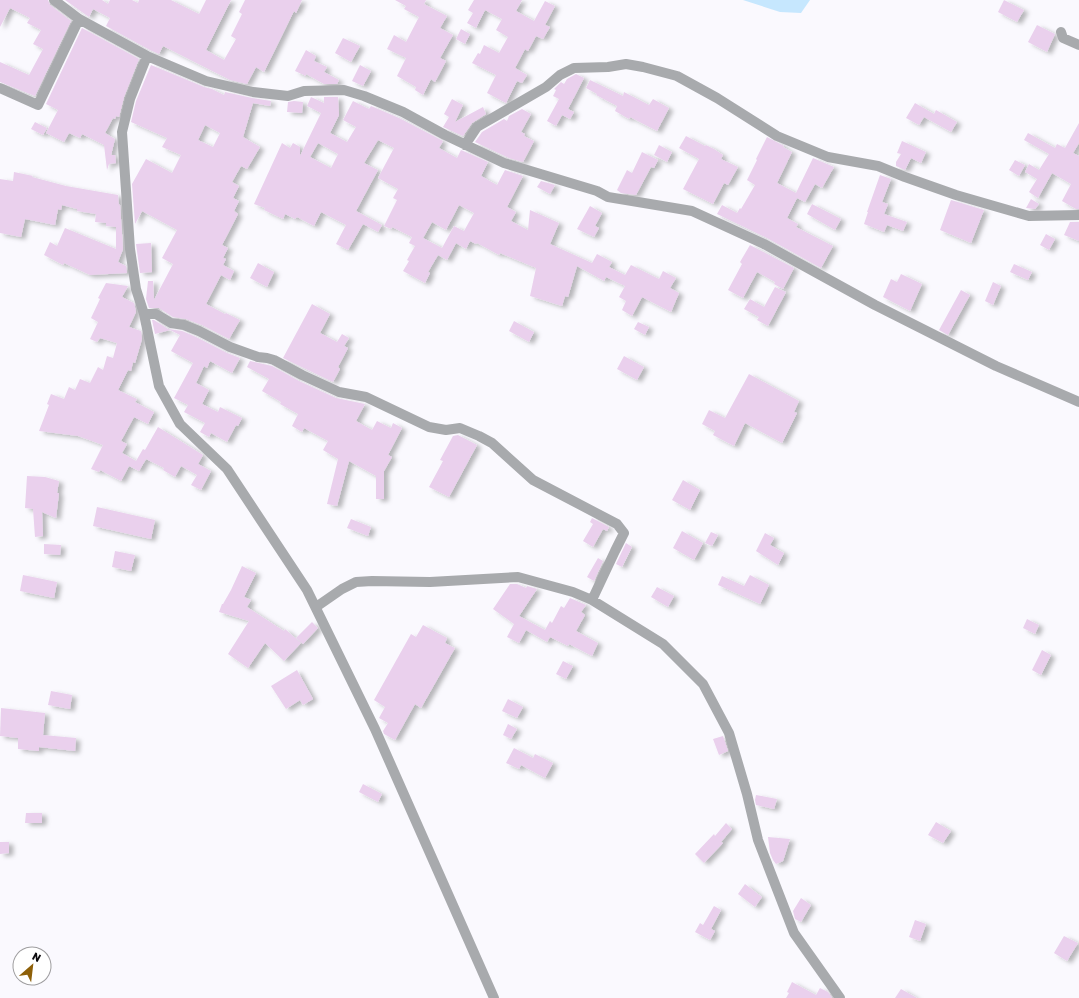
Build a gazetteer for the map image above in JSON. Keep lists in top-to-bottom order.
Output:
{
  "north": "top right"
}
